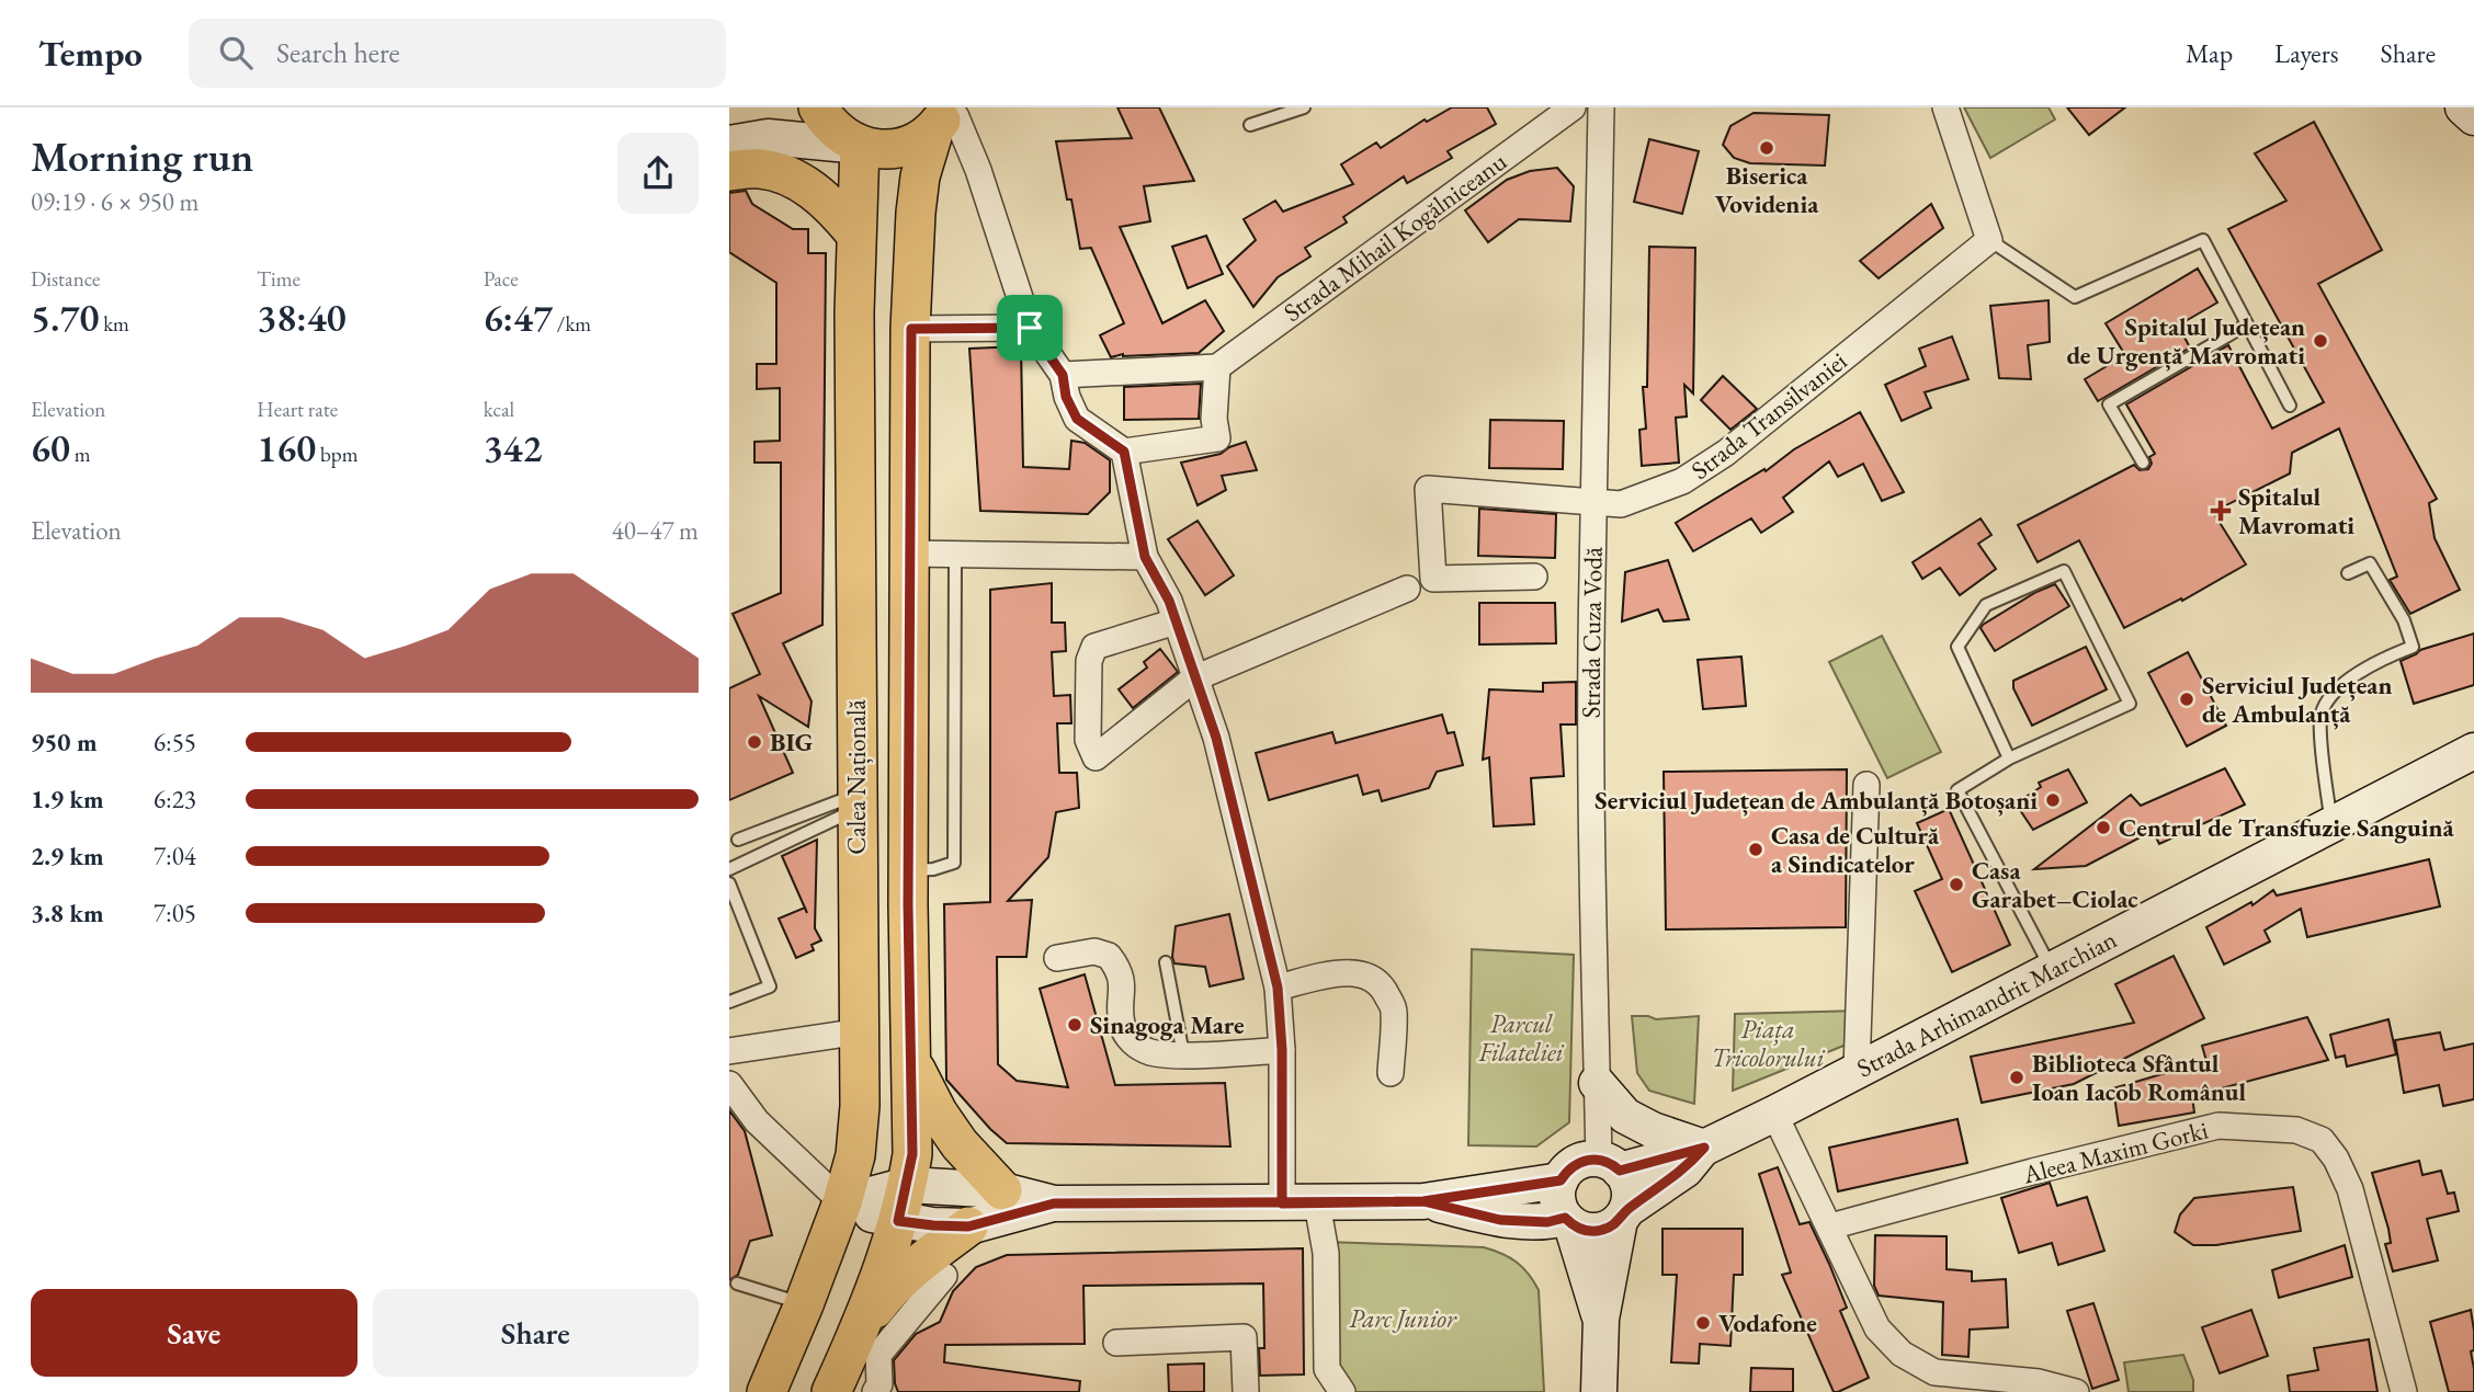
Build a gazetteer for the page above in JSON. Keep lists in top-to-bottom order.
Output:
{
  "streets": {
    "main road": ["Calea Națională", "Strada Arhimandrit Marchian"],
    "street": [
      "Strada Mihail Kogălniceanu",
      "Strada Transilvaniei",
      "Strada Cuza Vodă",
      "Aleea Maxim Gorki"
    ]
  },
  "crossings": [
    ["Strada Transilvaniei", "Strada Cuza Vodă"],
    ["Strada Cuza Vodă", "Strada Arhimandrit Marchian"]
  ],
  "parks": ["Parcul Filateliei", "Piața Tricolorului", "Parc Junior"],
  "places": {
    "other": [
      "Biserica Vovidenia",
      "Spitalul Județean de Urgență Mavromati",
      "Serviciul Județean de Ambulanță",
      "BIG",
      "Serviciul Județean de Ambulanță Botoșani",
      "Centrul de Transfuzie Sanguină",
      "Casa de Cultură a Sindicatelor",
      "Casa Garabet–Ciolac",
      "Sinagoga Mare",
      "Biblioteca Sfântul Ioan Iacob Românul",
      "Vodafone"
    ],
    "health": ["Spitalul Mavromati"]
  },
  "page": {
    "header": "Tempo",
    "search": "Search here",
    "nav": ["Map", "Layers", "Share"],
    "heading": ["Morning run", "09:19 · 6 × 950 m"],
    "stats": [
      ["Distance", "5.70 km"],
      ["Time", "38:40"],
      ["Pace", "6:47 /km"],
      ["Elevation", "60 m"],
      ["Heart rate", "160 bpm"],
      ["kcal", "342"]
    ],
    "chart": ["Elevation", "40–47 m"],
    "list": [
      {
        "name": "950 m",
        "note": "6:55"
      },
      {
        "name": "1.9 km",
        "note": "6:23"
      },
      {
        "name": "2.9 km",
        "note": "7:04"
      },
      {
        "name": "3.8 km",
        "note": "7:05"
      }
    ],
    "buttons": ["Save", "Share"]
  }
}
